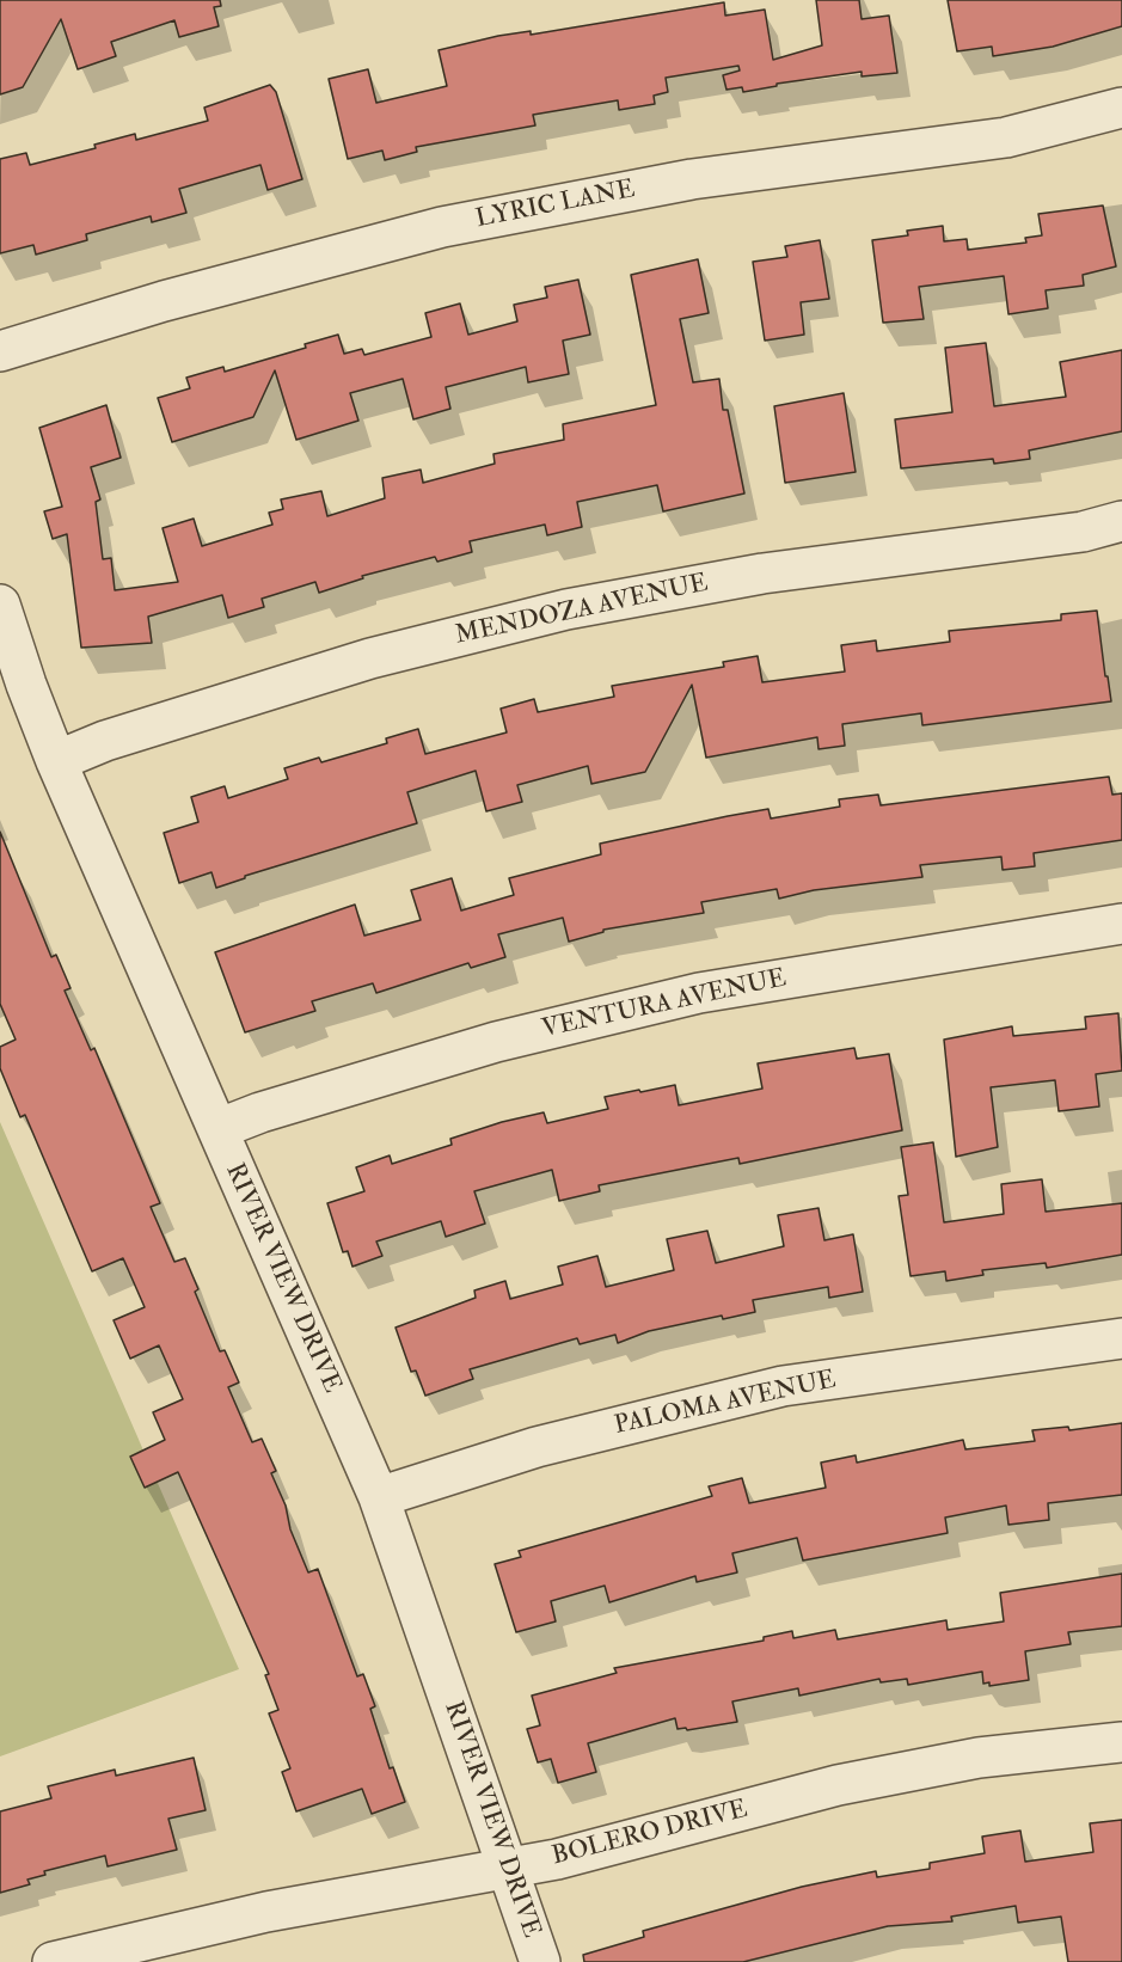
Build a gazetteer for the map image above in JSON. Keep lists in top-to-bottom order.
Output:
{
  "streets": {
    "street": [
      "LYRIC LANE",
      "MENDOZA AVENUE",
      "VENTURA AVENUE",
      "RIVER VIEW DRIVE",
      "PALOMA AVENUE",
      "BOLERO DRIVE"
    ]
  },
  "crossings": [
    ["MENDOZA AVENUE", "RIVER VIEW DRIVE"],
    ["VENTURA AVENUE", "RIVER VIEW DRIVE"],
    ["RIVER VIEW DRIVE", "PALOMA AVENUE"],
    ["RIVER VIEW DRIVE", "BOLERO DRIVE"]
  ]
}
